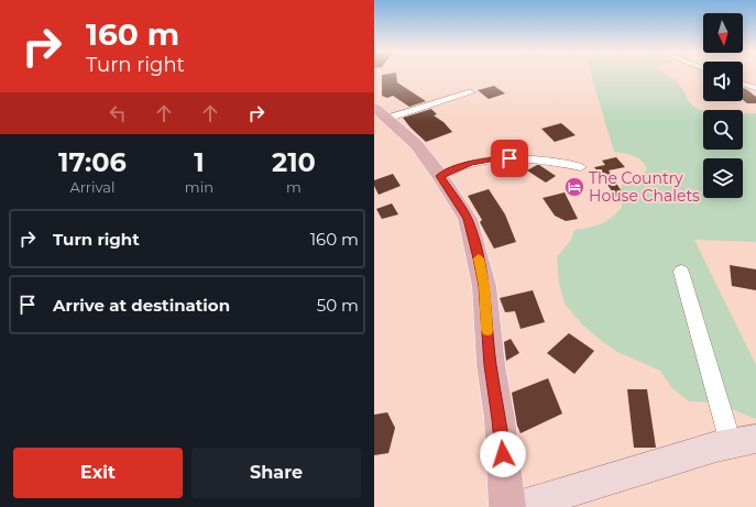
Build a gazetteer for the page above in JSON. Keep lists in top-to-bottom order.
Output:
{
  "places": {
    "hotel": ["The Country House Chalets"]
  },
  "north": "bottom",
  "page": {
    "turn": ["160 m", "Turn right"],
    "eta": [
      "17:06",
      "Arrival",
      "1",
      "min",
      "210",
      "m"
    ],
    "list": [
      {
        "name": "Turn right",
        "value": "160 m"
      },
      {
        "name": "Arrive at destination",
        "value": "50 m"
      }
    ],
    "buttons": ["Exit", "Share"]
  }
}
